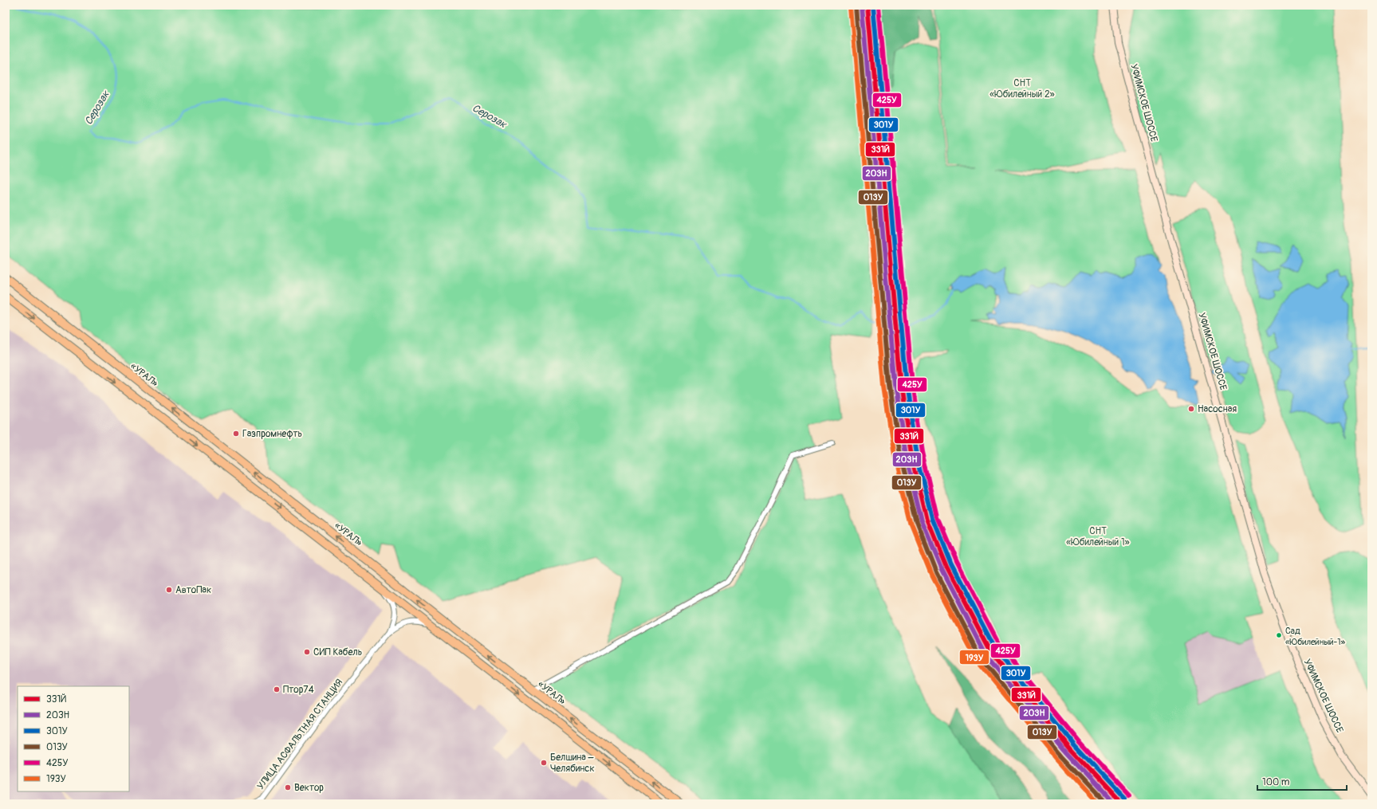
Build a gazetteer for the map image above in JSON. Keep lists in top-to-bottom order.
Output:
{
  "streets": {
    "main road": ["УФИМСКОЕ ШОССЕ", "«УРАЛ»"],
    "street": ["УЛИЦА АСФАЛЬТНАЯ СТАНЦИЯ"]
  },
  "water": ["Серозак"],
  "parks": ["СНТ «Юбилейный 2»", "СНТ «Юбилейный 1»"],
  "places": [
    "Насосная",
    "Газпромнефть",
    "АвтоПак",
    "Сад «Юбилейный-1»",
    "СИП Кабель",
    "Птор74",
    "Белшина – Челябинск",
    "Вектор"
  ],
  "lines": [
    "transit line 331Й",
    "transit line 301У",
    "transit line 425У",
    "transit line 203Н",
    "transit line 013У",
    "transit line 193У"
  ],
  "legend": [
    "331Й",
    "203Н",
    "301У",
    "013У",
    "425У",
    "193У"
  ],
  "scale_bar": "100 m"
}
